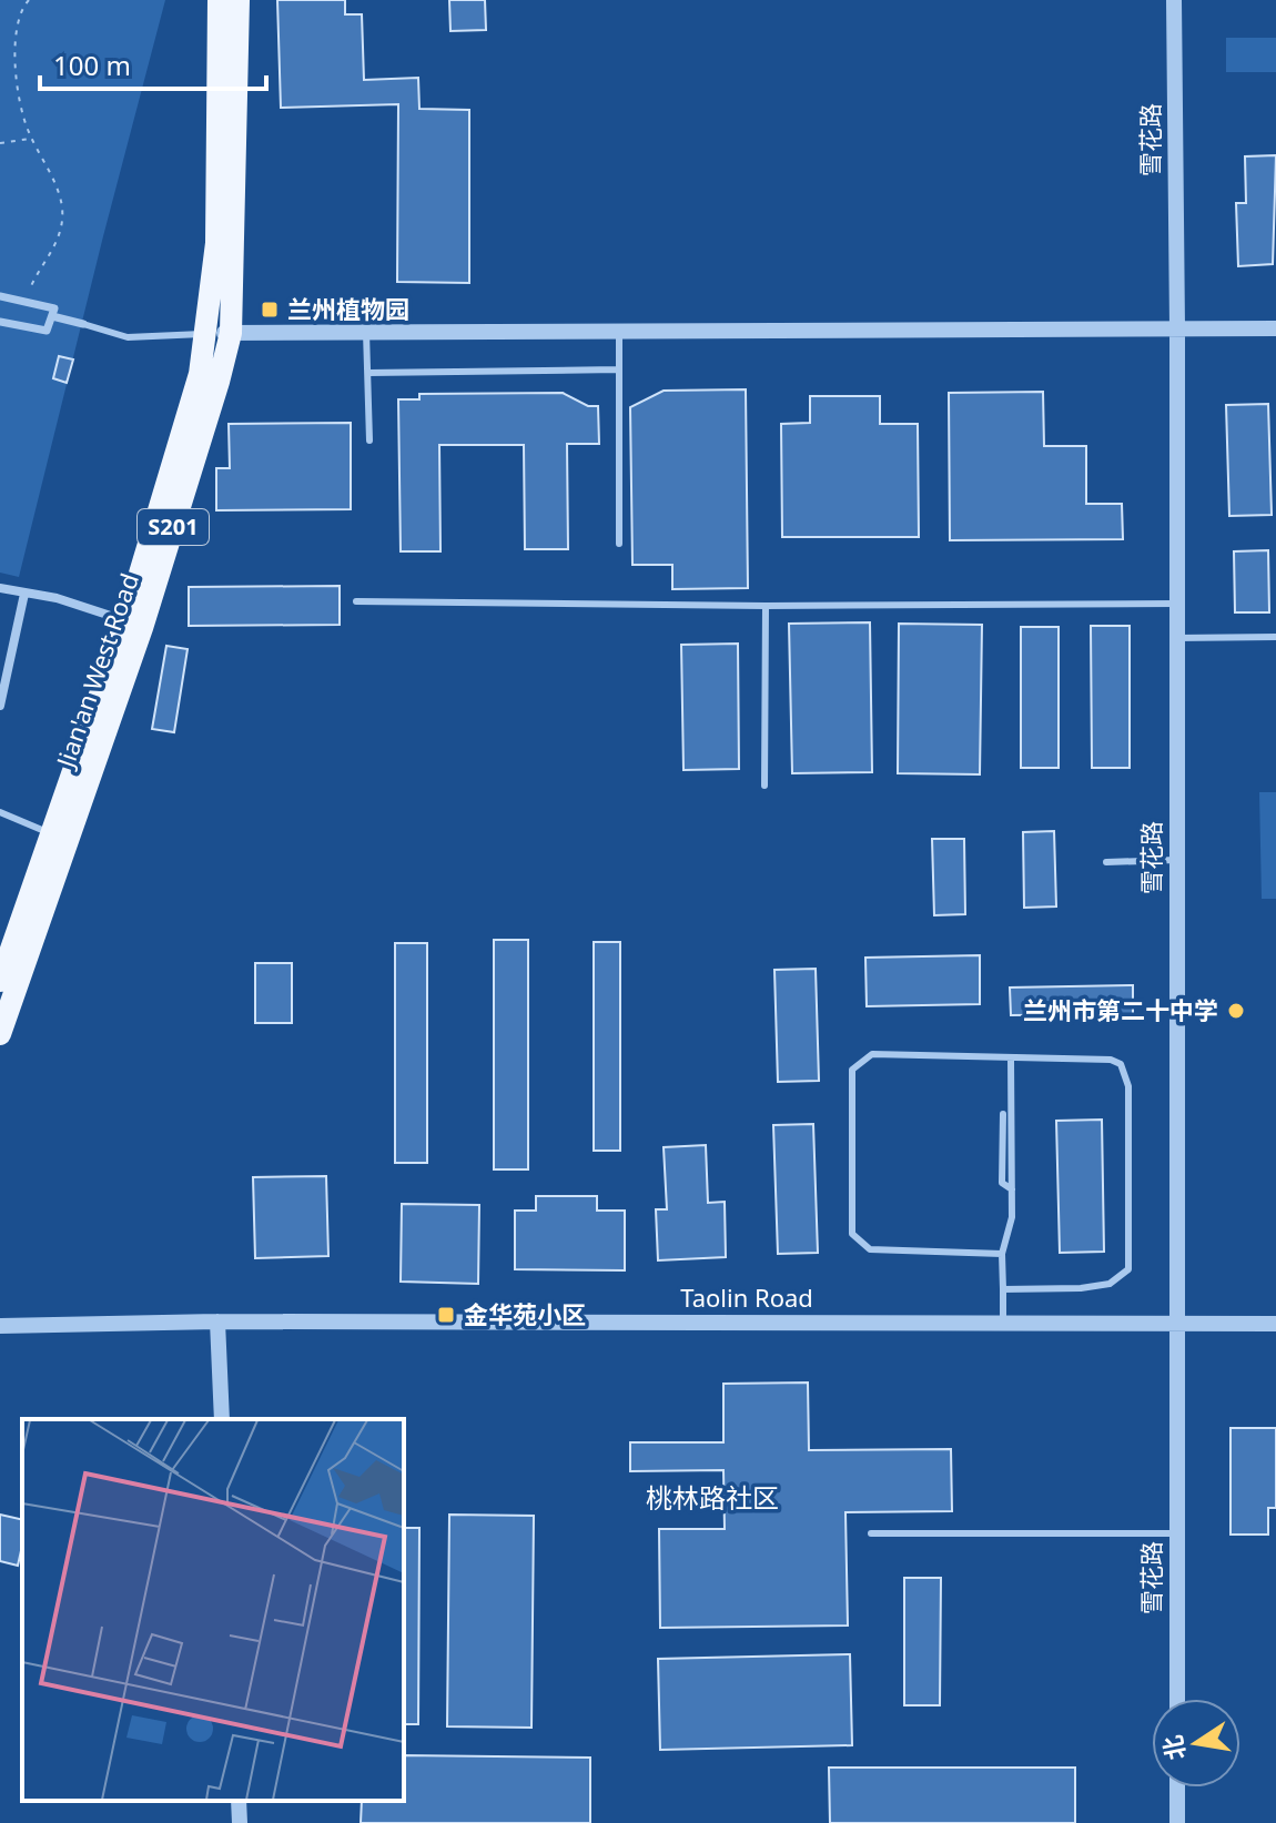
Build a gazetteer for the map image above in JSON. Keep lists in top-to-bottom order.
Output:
{
  "streets": {
    "main road": ["S201", "Jian'an West Road"],
    "street": ["雪花路", "Taolin Road"]
  },
  "crossings": [
    ["雪花路", "Taolin Road"]
  ],
  "districts": ["桃林路社区"],
  "places": {
    "transit": ["兰州植物园", "金华苑小区"],
    "other": ["兰州市第二十中学"]
  },
  "scale_bar": "100 m",
  "north": "left"
}
